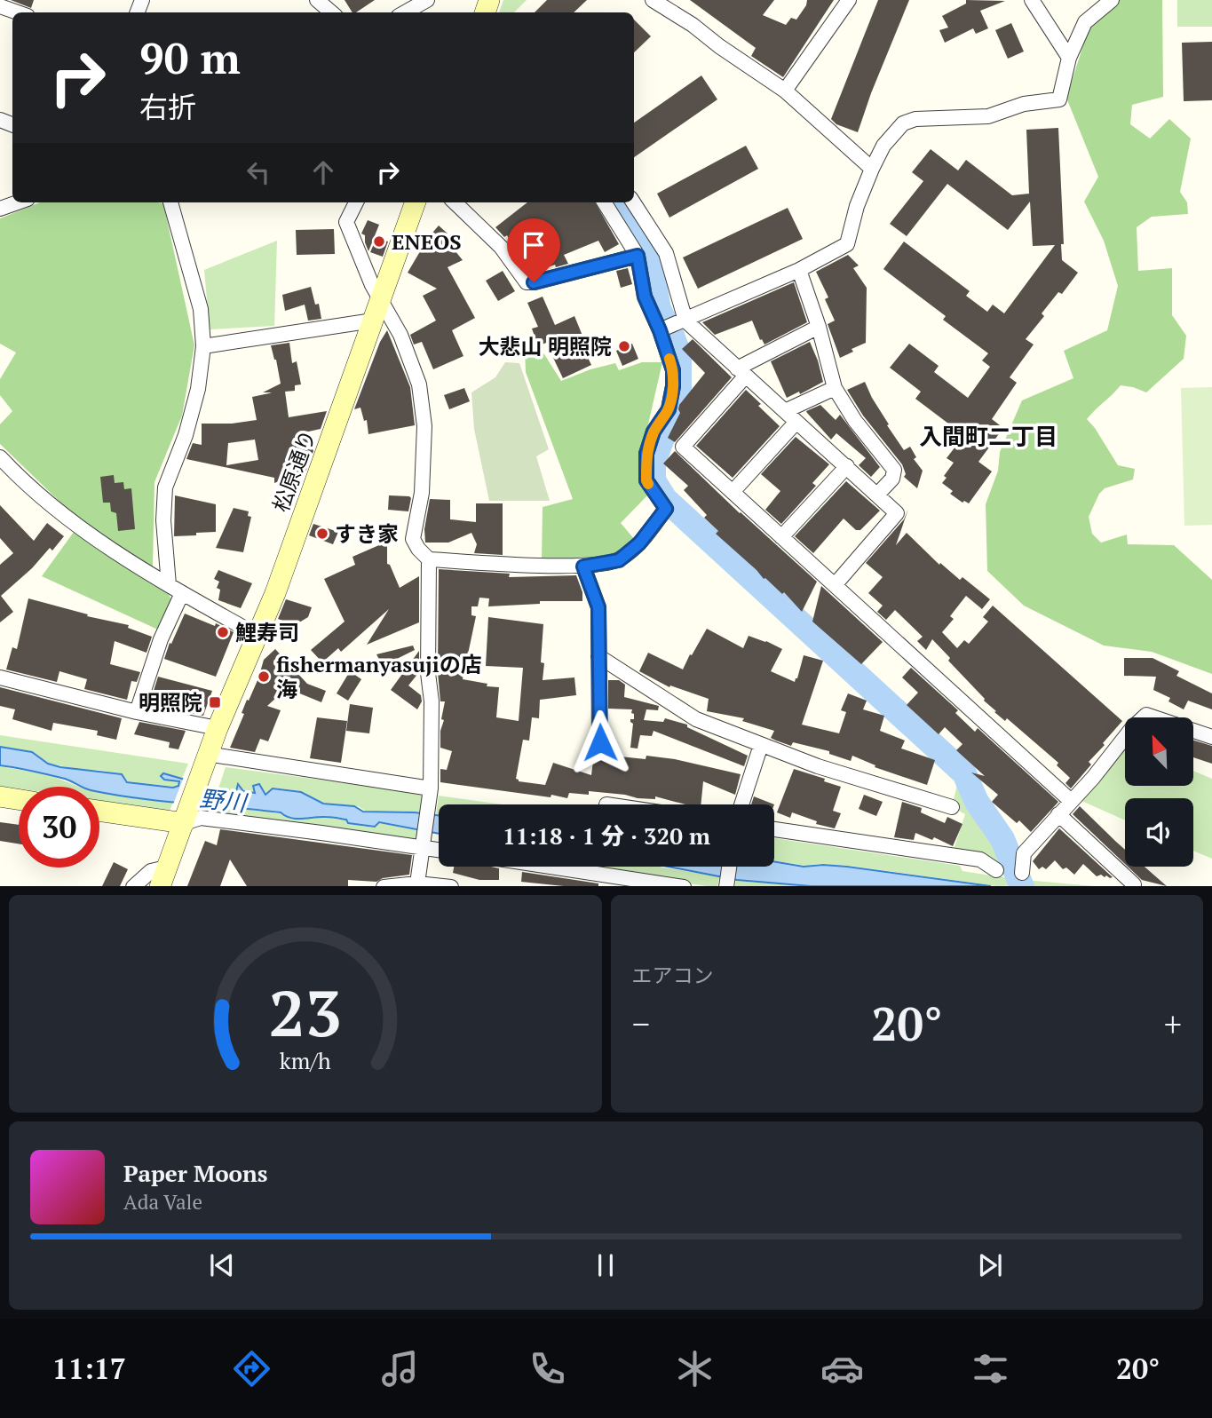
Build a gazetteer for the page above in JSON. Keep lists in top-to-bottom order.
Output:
{
  "streets": {
    "main road": ["松原通り"]
  },
  "districts": ["入間町二丁目"],
  "water": ["野川"],
  "places": {
    "other": [
      "ENEOS",
      "大悲山 明照院",
      "すき家",
      "鯉寿司",
      "fishermanyasujiの店 海"
    ],
    "transit": ["明照院"]
  },
  "north": "top left",
  "page": {
    "turn": ["90 m", "右折"],
    "limit": "30",
    "trip": "11:18 · 1 分 · 320 m",
    "tile": "エアコン",
    "heat": ["−", "20°", "+"],
    "song": ["Paper Moons", "Ada Vale"],
    "tabs": ["11:17", "20°"],
    "gauge": ["23", "km/h"]
  }
}
